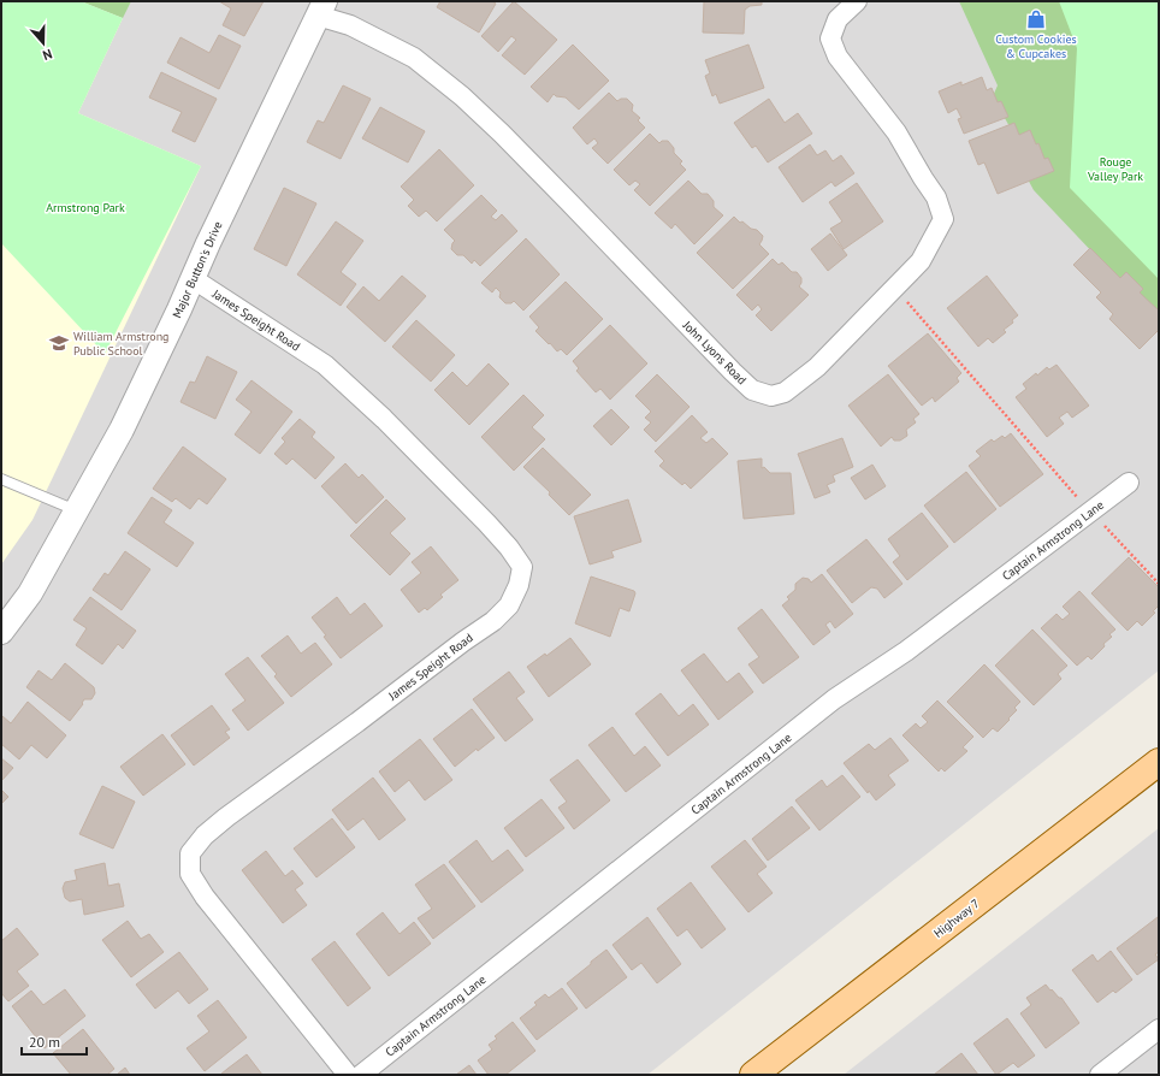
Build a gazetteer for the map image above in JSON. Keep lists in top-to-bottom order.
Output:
{
  "streets": {
    "main road": ["Highway 7"],
    "street": [
      "Major Button's Drive",
      "James Speight Road",
      "John Lyons Road",
      "Captain Armstrong Lane"
    ]
  },
  "crossings": [
    ["Major Button's Drive", "James Speight Road"],
    ["Major Button's Drive", "John Lyons Road"]
  ],
  "parks": ["Rouge Valley Park", "Armstrong Park"],
  "places": {
    "shop": ["Custom Cookies & Cupcakes"],
    "school or university": ["William Armstrong Public School"]
  },
  "scale_bar": "20 m",
  "north": "bottom"
}
